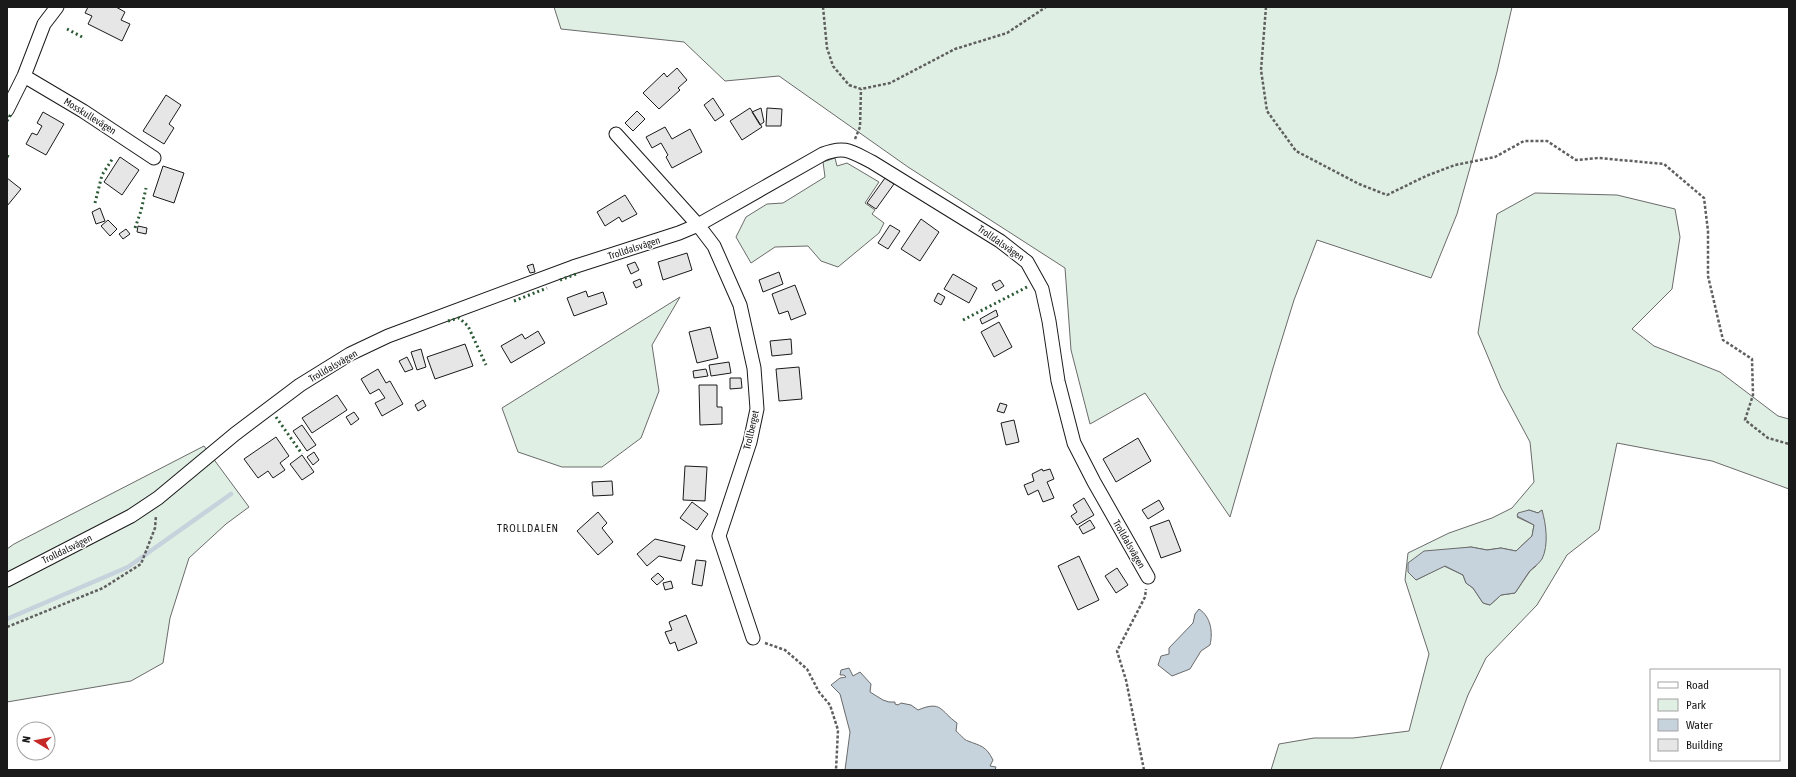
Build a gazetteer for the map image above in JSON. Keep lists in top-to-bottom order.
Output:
{
  "streets": {
    "street": ["Mosskullevägen", "Trolldalsvägen", "Trollberget"]
  },
  "crossings": [
    ["Trolldalsvägen", "Trollberget"]
  ],
  "districts": ["TROLLDALEN"],
  "legend": [
    "Road",
    "Park",
    "Water",
    "Building"
  ],
  "north": "left"
}
